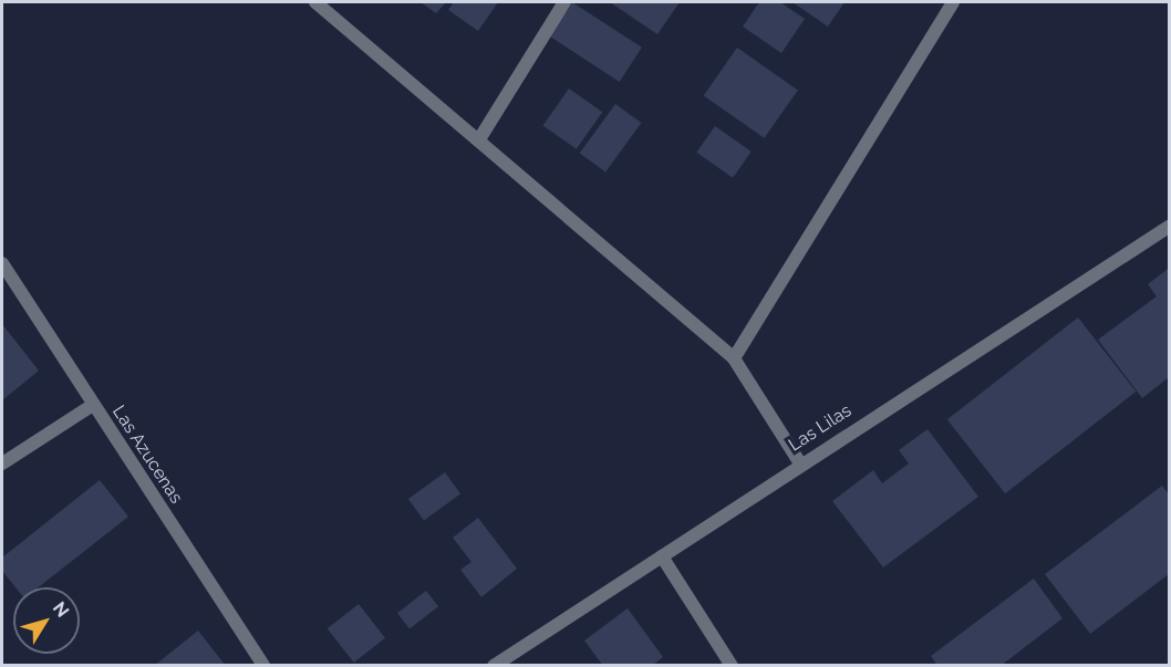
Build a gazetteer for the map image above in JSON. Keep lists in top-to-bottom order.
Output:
{
  "streets": {
    "street": ["Las Lilas", "Las Azucenas"]
  },
  "north": "top right"
}
